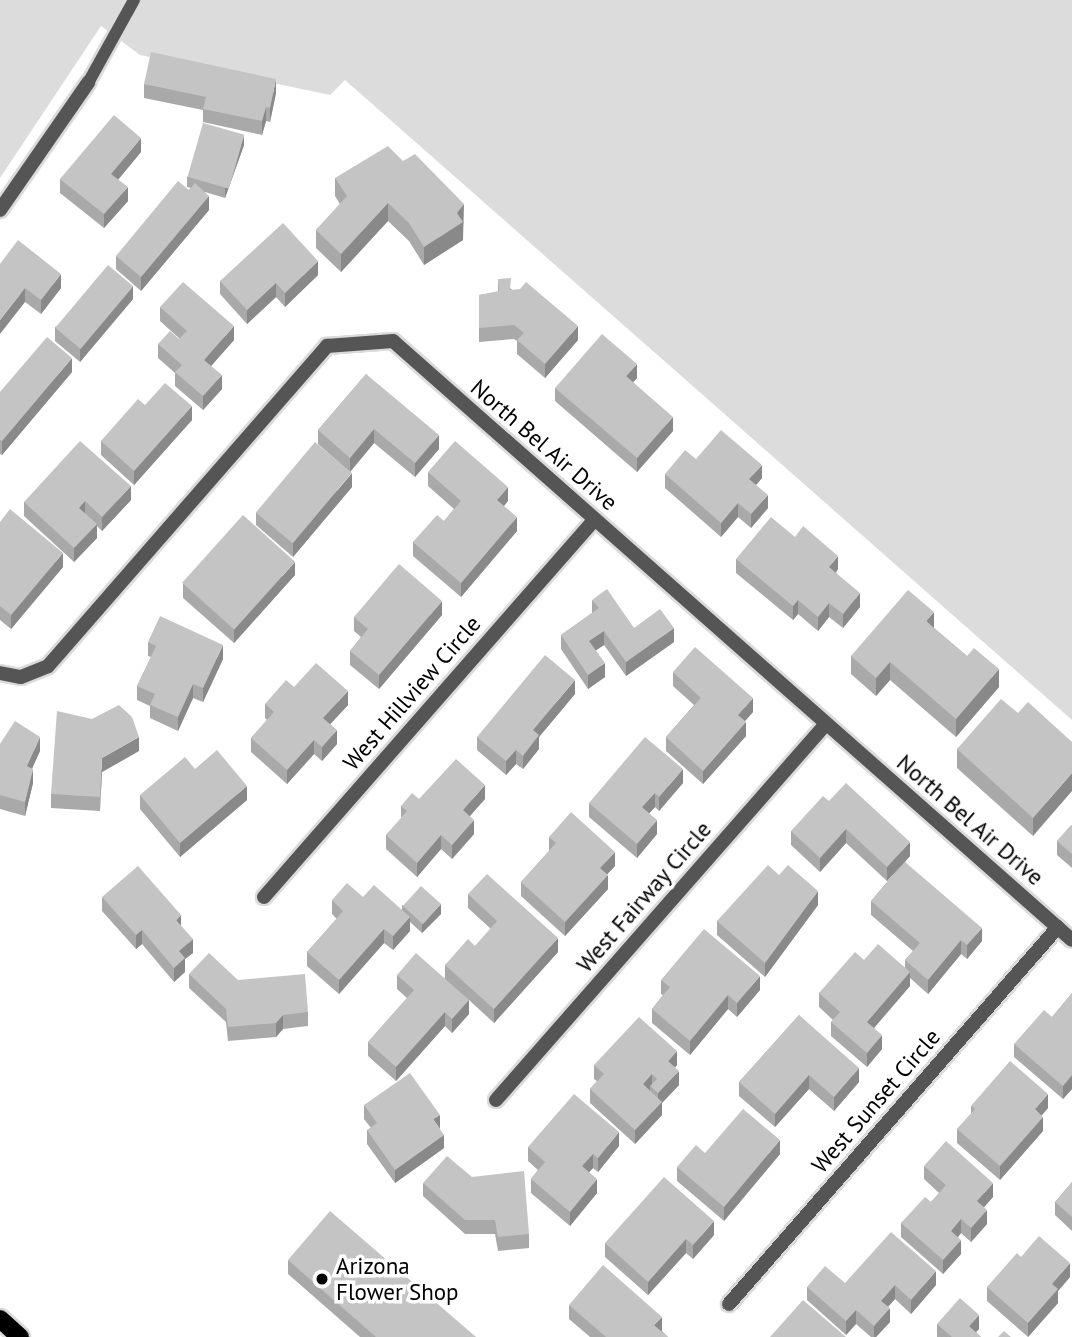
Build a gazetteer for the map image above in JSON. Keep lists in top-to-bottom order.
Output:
{
  "streets": {
    "street": [
      "North Bel Air Drive",
      "West Hillview Circle",
      "West Fairway Circle",
      "West Sunset Circle"
    ]
  },
  "crossings": [
    ["North Bel Air Drive", "West Hillview Circle"],
    ["North Bel Air Drive", "West Fairway Circle"],
    ["North Bel Air Drive", "West Sunset Circle"]
  ],
  "places": ["Arizona Flower Shop"]
}
